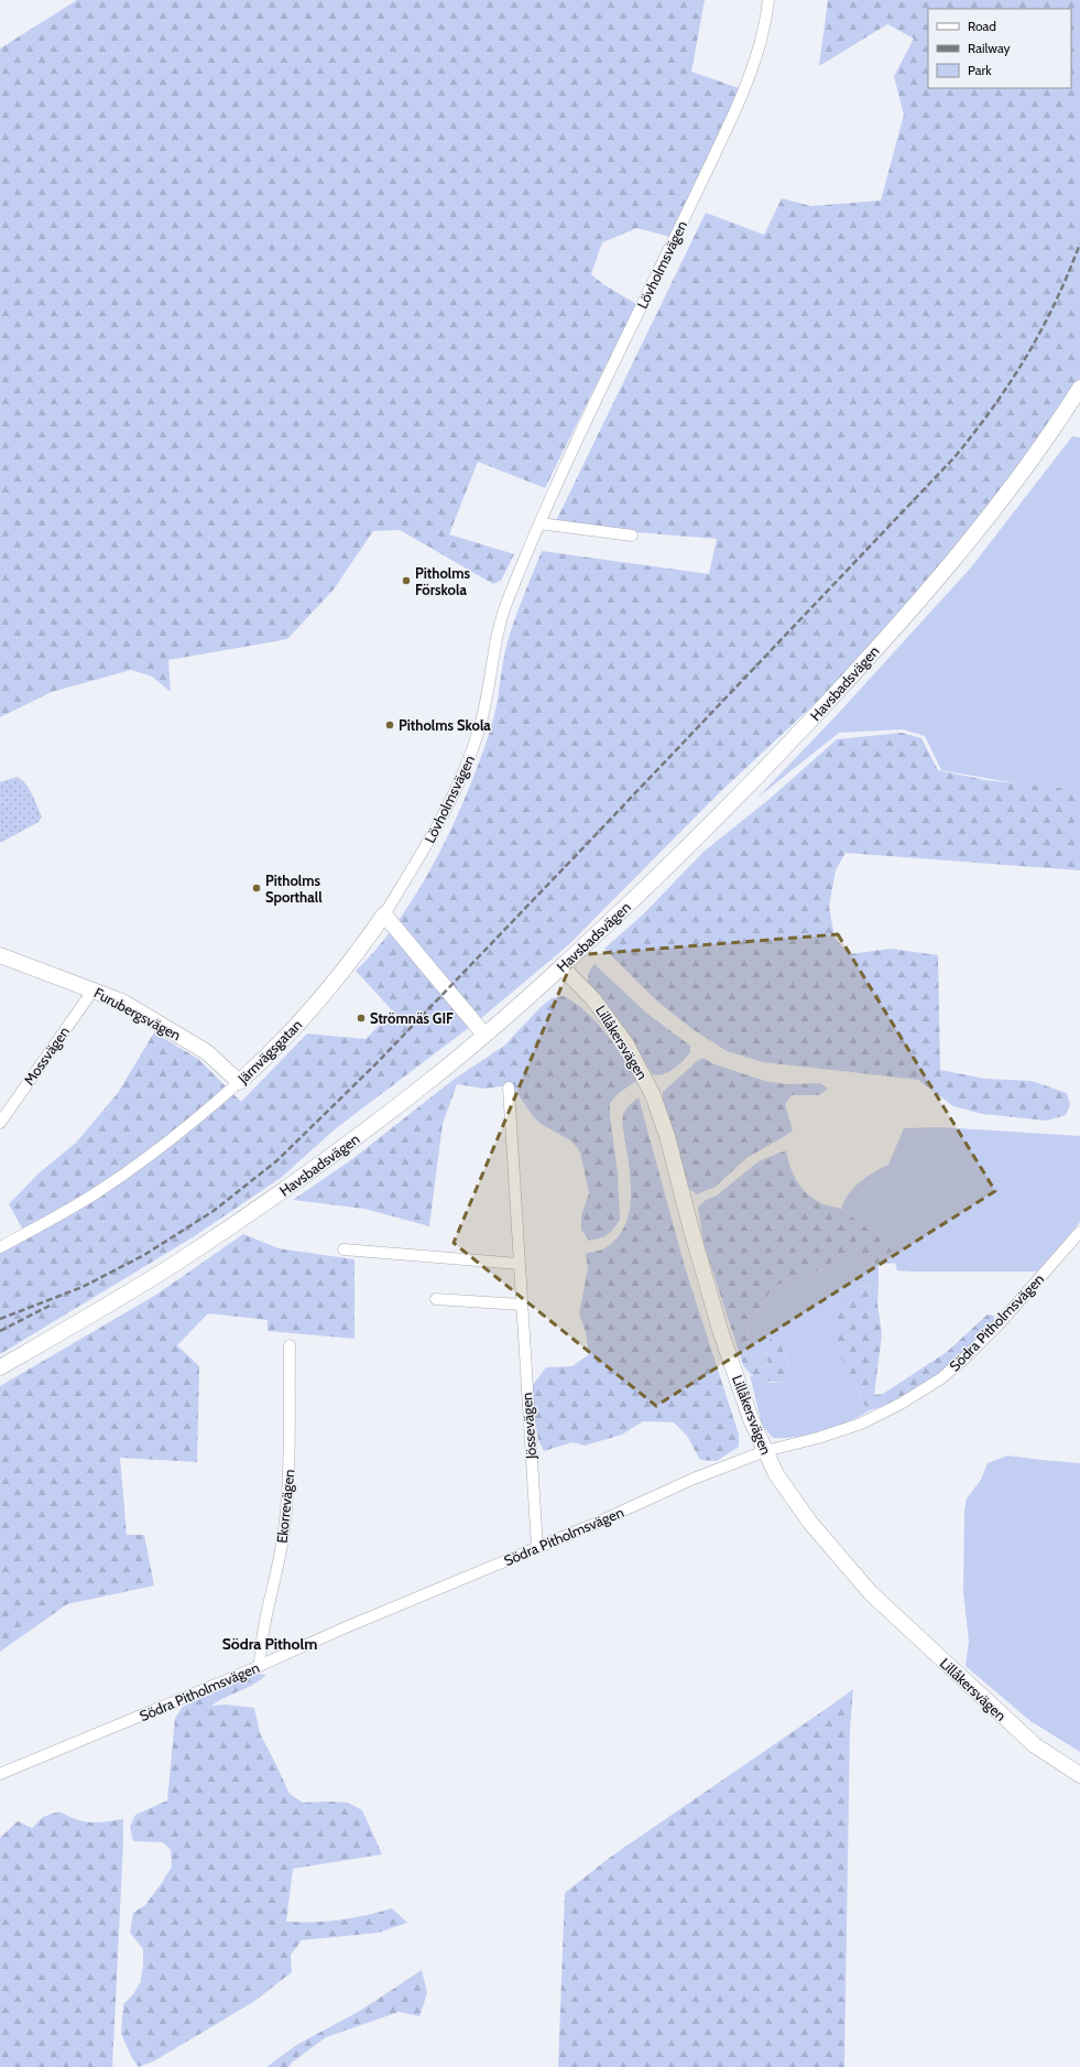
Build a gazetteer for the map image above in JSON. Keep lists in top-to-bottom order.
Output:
{
  "streets": {
    "street": [
      "Lövholmsvägen",
      "Havsbadsvägen",
      "Furubergsvägen",
      "Lillåkersvägen",
      "Järnvägsgatan",
      "Mossvägen",
      "Södra Pitholmsvägen",
      "Jössevägen",
      "Ekorrevägen"
    ]
  },
  "crossings": [
    ["Lövholmsvägen", "Järnvägsgatan"],
    ["Havsbadsvägen", "Lillåkersvägen"],
    ["Furubergsvägen", "Järnvägsgatan"],
    ["Furubergsvägen", "Mossvägen"],
    ["Lillåkersvägen", "Södra Pitholmsvägen"],
    ["Södra Pitholmsvägen", "Jössevägen"],
    ["Södra Pitholmsvägen", "Ekorrevägen"]
  ],
  "districts": ["Södra Pitholm"],
  "places": [
    "Pitholms Förskola",
    "Pitholms Skola",
    "Pitholms Sporthall",
    "Strömnäs GIF"
  ],
  "legend": ["Road", "Railway", "Park"]
}
